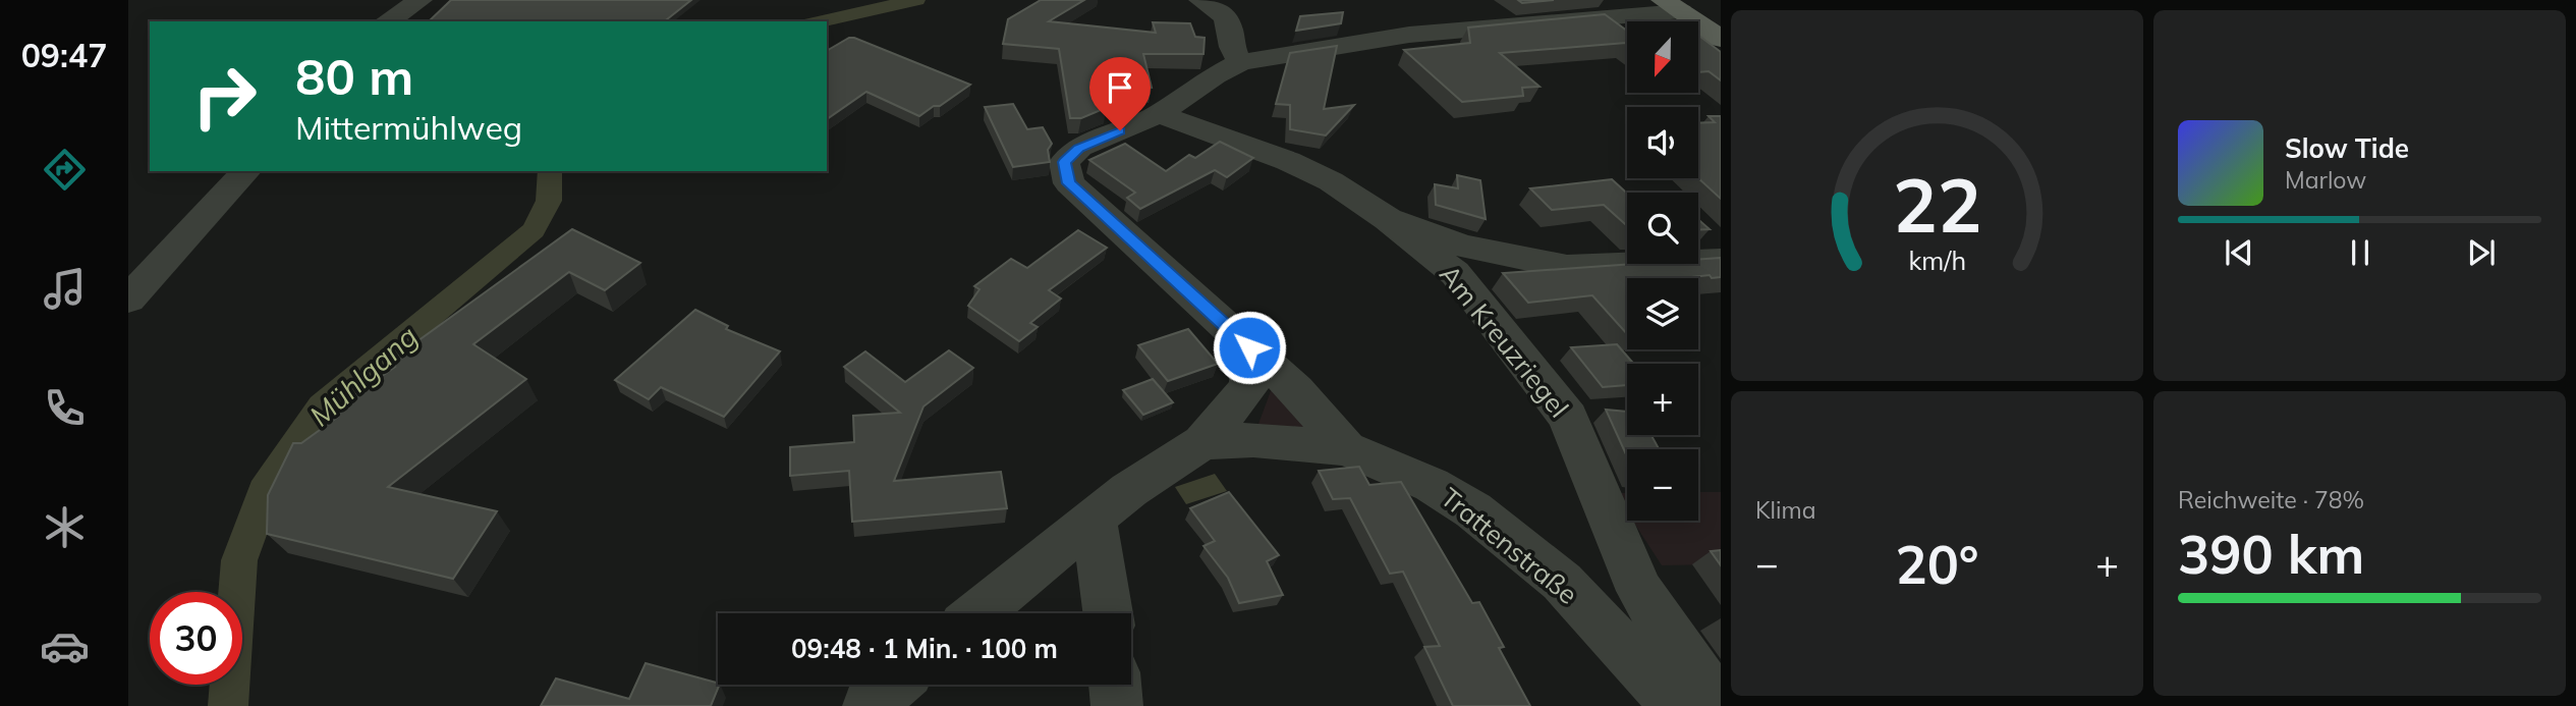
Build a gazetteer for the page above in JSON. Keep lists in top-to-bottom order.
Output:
{
  "streets": {
    "street": ["Am Kreuzriegel", "Trattenstraße"]
  },
  "water": ["Mühlgang"],
  "north": "bottom",
  "page": {
    "tabs": "09:47",
    "map_buttons": ["+", "−"],
    "turn": ["80 m", "Mittermühlweg"],
    "song": ["Slow Tide", "Marlow"],
    "tile": [
      "Klima",
      ["Reichweite · 78%", "390 km"]
    ],
    "heat": ["−", "20°", "+"],
    "limit": "30",
    "trip": "09:48 · 1 Min. · 100 m",
    "gauge": ["22", "km/h"]
  }
}
